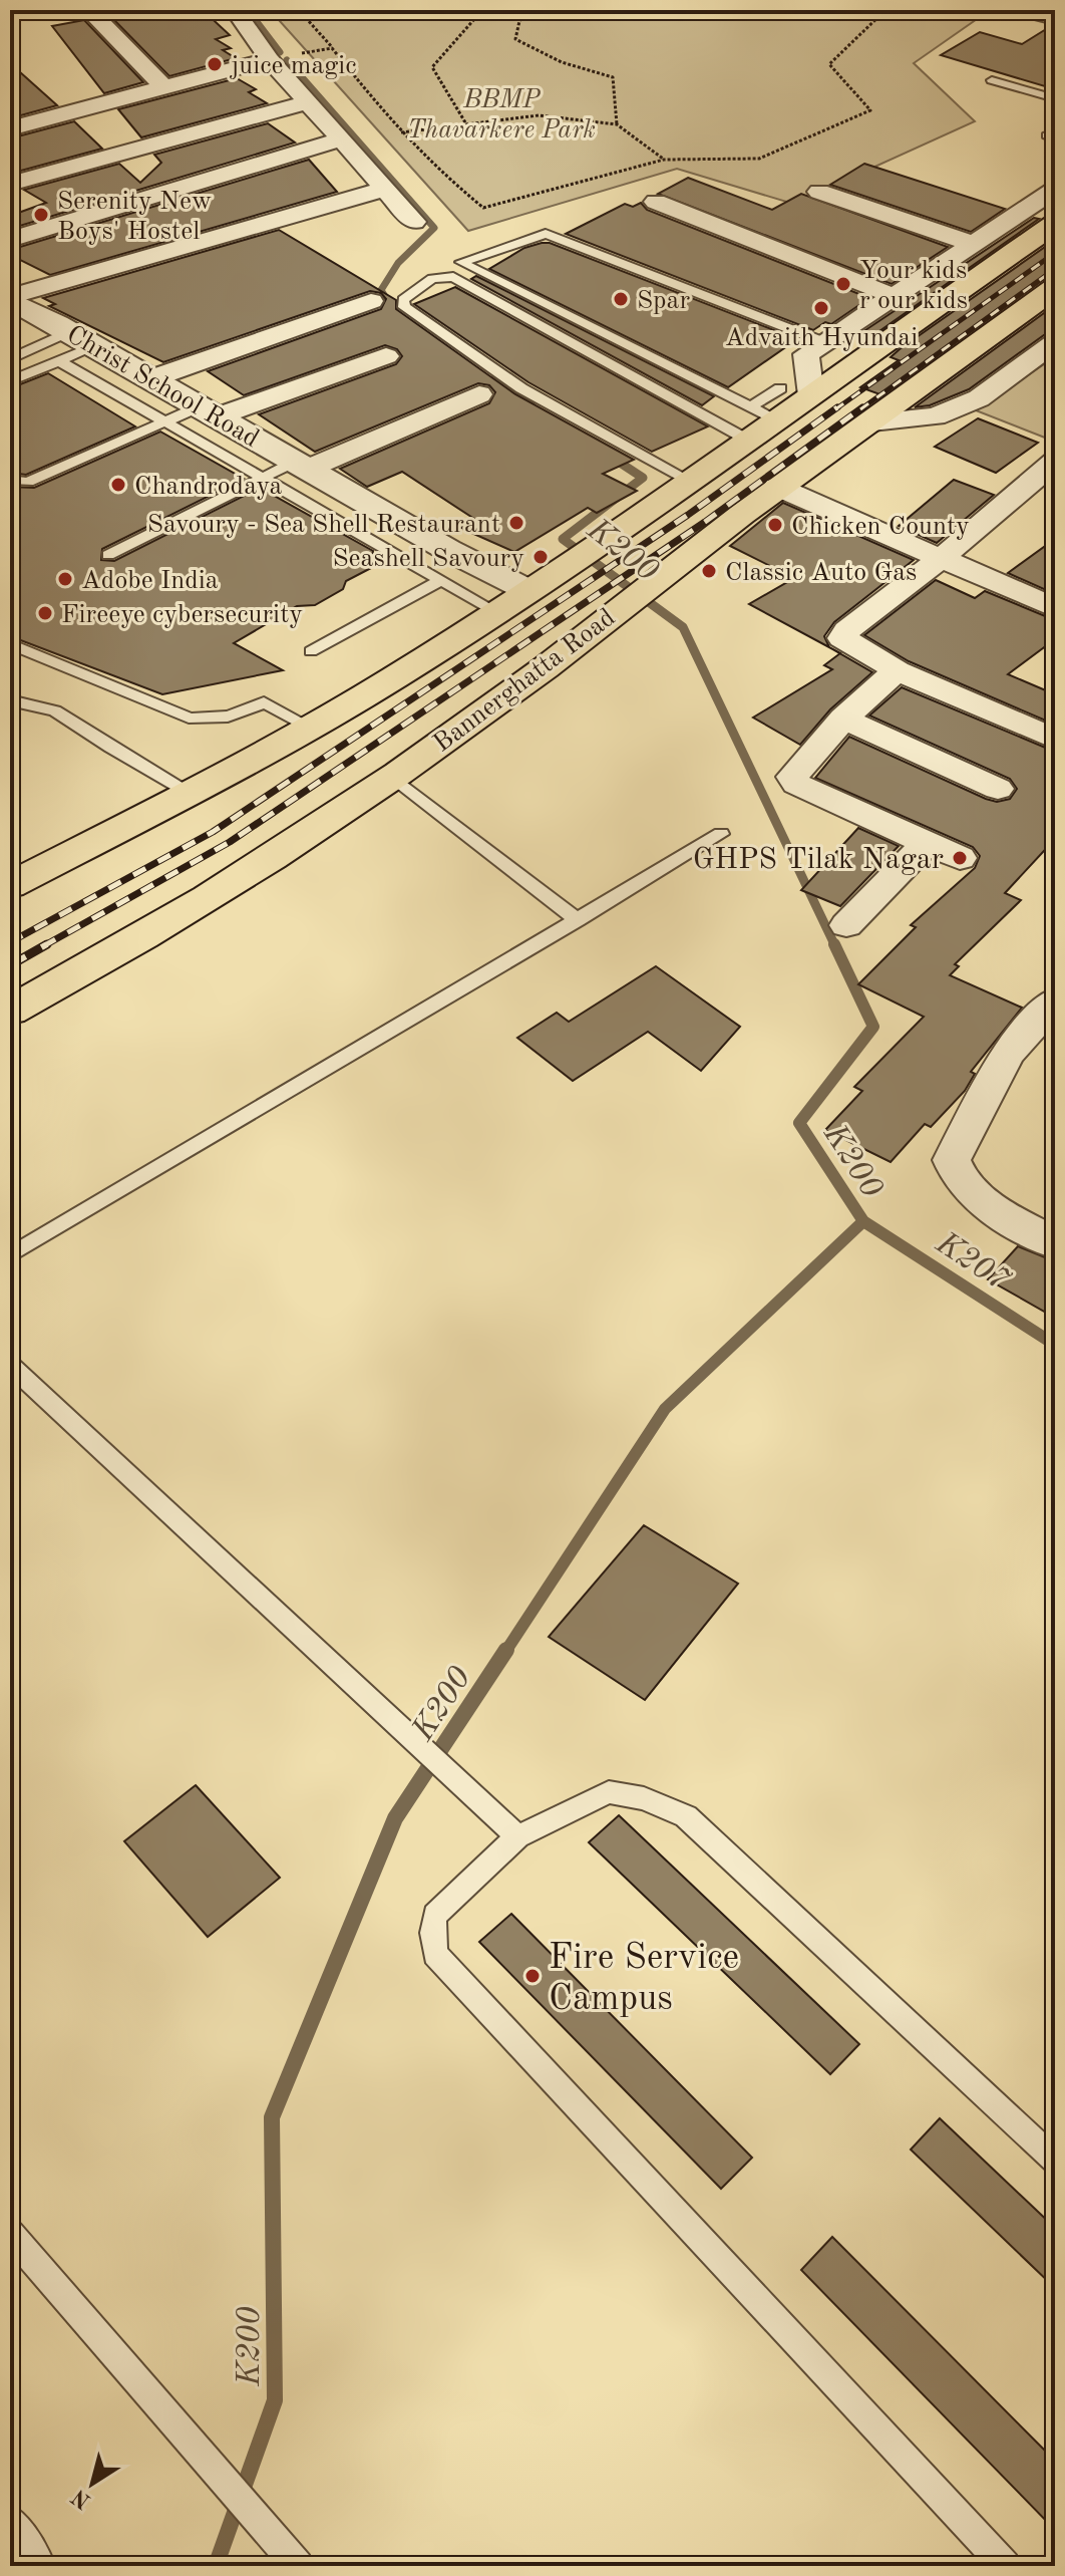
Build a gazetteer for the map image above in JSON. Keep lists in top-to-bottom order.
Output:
{
  "streets": {
    "main road": ["Bannerghatta Road"],
    "street": ["Christ School Road"]
  },
  "water": ["K200", "K207"],
  "parks": ["BBMP Thavarkere Park"],
  "places": [
    "juice magic",
    "Serenity New Boys' Hostel",
    "Your kids r our kids",
    "Spar",
    "Advaith Hyundai",
    "Chandrodaya",
    "Savoury - Sea Shell Restaurant",
    "Chicken County",
    "Seashell Savoury",
    "Classic Auto Gas",
    "Adobe India",
    "Fireeye cybersecurity",
    "GHPS Tilak Nagar",
    "Fire Service Campus"
  ],
  "north": "bottom left"
}
